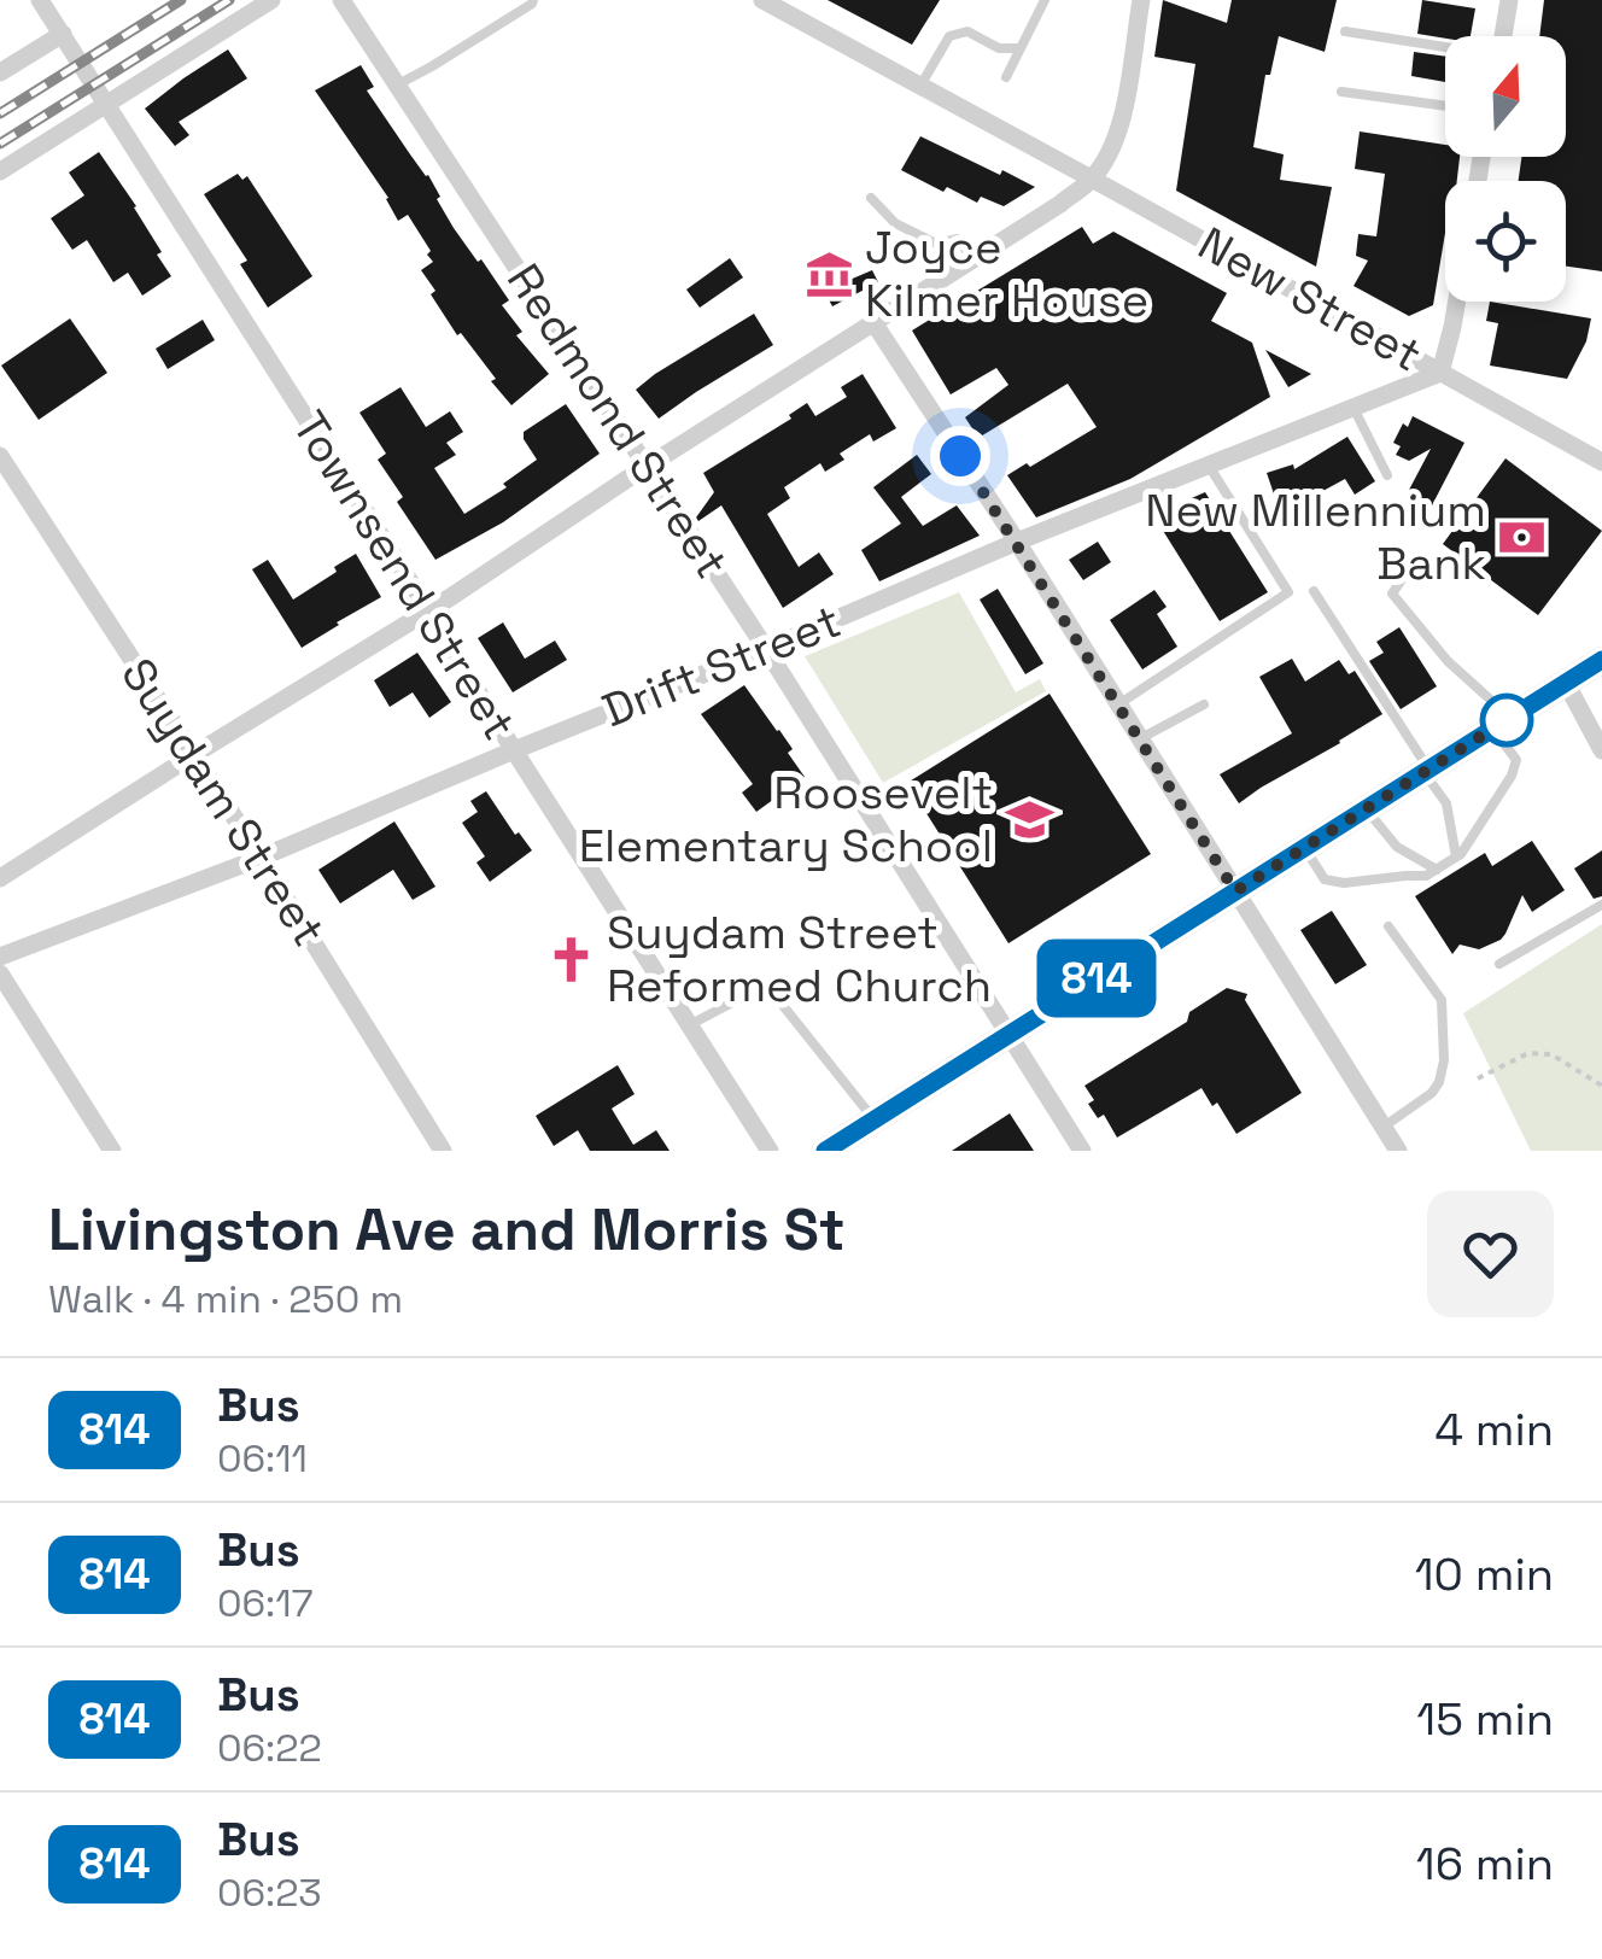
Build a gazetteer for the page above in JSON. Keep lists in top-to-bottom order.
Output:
{
  "streets": {
    "street": [
      "New Street",
      "Redmond Street",
      "Townsend Street",
      "Drift Street",
      "Suydam Street"
    ]
  },
  "crossings": [
    ["New Street", "Drift Street"],
    ["Redmond Street", "Drift Street"],
    ["Townsend Street", "Drift Street"],
    ["Drift Street", "Suydam Street"]
  ],
  "places": {
    "museum": ["Joyce Kilmer House"],
    "bank": ["New Millennium Bank"],
    "school or university": ["Roosevelt Elementary School"],
    "church": ["Suydam Street Reformed Church"]
  },
  "lines": ["bus line 814"],
  "north": "top",
  "page": {
    "on_map": "814",
    "heading": ["Livingston Ave and Morris St", "Walk · 4 min · 250 m"],
    "list": [
      {
        "mark": "814",
        "name": "Bus",
        "note": "06:11",
        "value": "4 min"
      },
      {
        "mark": "814",
        "name": "Bus",
        "note": "06:17",
        "value": "10 min"
      },
      {
        "mark": "814",
        "name": "Bus",
        "note": "06:22",
        "value": "15 min"
      },
      {
        "mark": "814",
        "name": "Bus",
        "note": "06:23",
        "value": "16 min"
      }
    ]
  }
}
